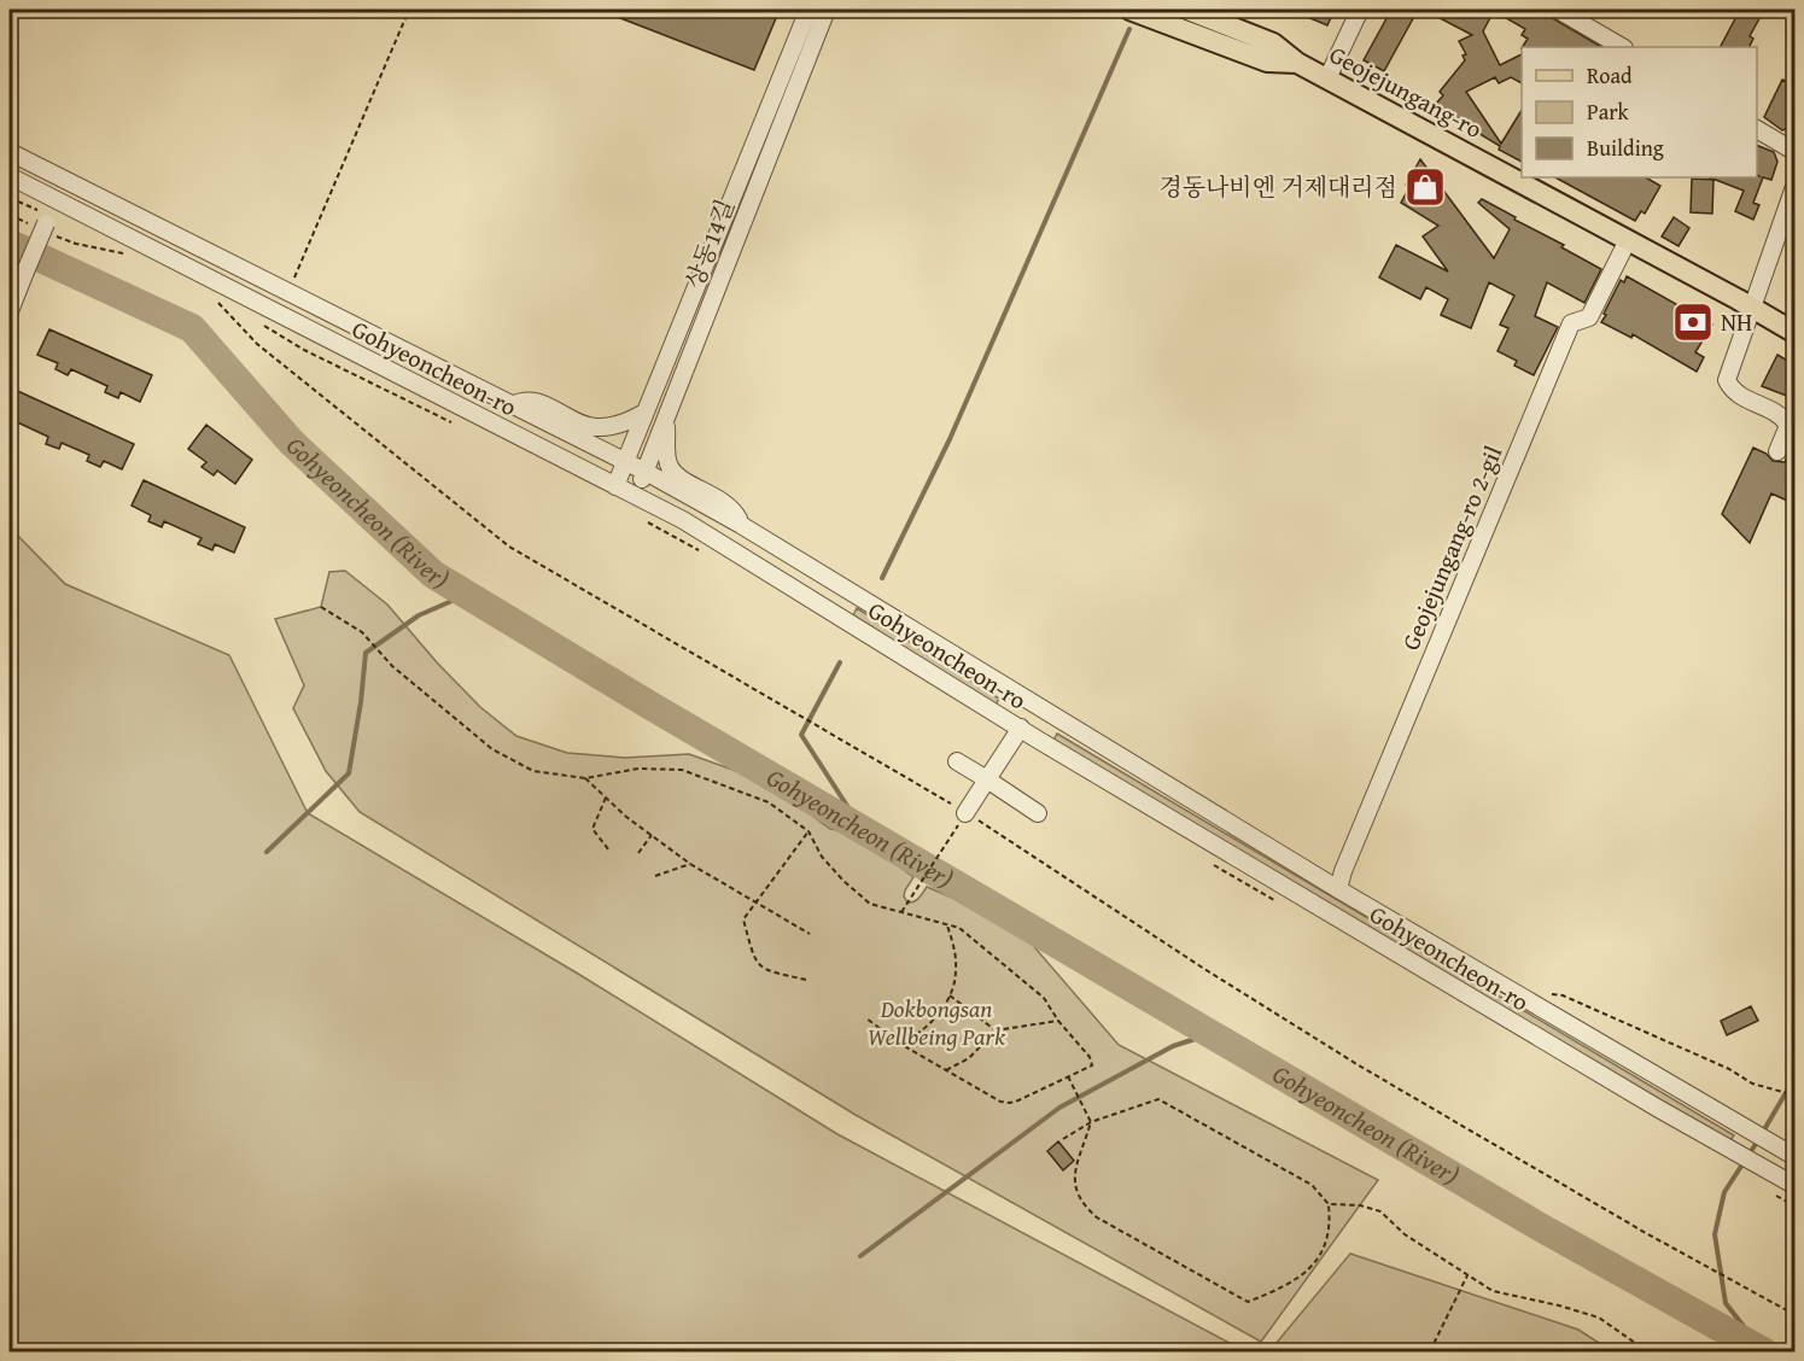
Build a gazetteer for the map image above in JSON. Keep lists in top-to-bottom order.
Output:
{
  "streets": {
    "main road": ["Geojejungang-ro"],
    "street": ["상동14길", "Gohyeoncheon-ro", "Geojejungang-ro 2-gil"]
  },
  "crossings": [
    ["Geojejungang-ro", "Geojejungang-ro 2-gil"],
    ["상동14길", "Gohyeoncheon-ro"],
    ["Gohyeoncheon-ro", "Geojejungang-ro 2-gil"]
  ],
  "water": ["Gohyeoncheon (River)"],
  "parks": ["Dokbongsan Wellbeing Park"],
  "places": {
    "shop": ["경동나비엔 거제대리점"],
    "bank": ["NH"]
  },
  "legend": ["Road", "Park", "Building"]
}
